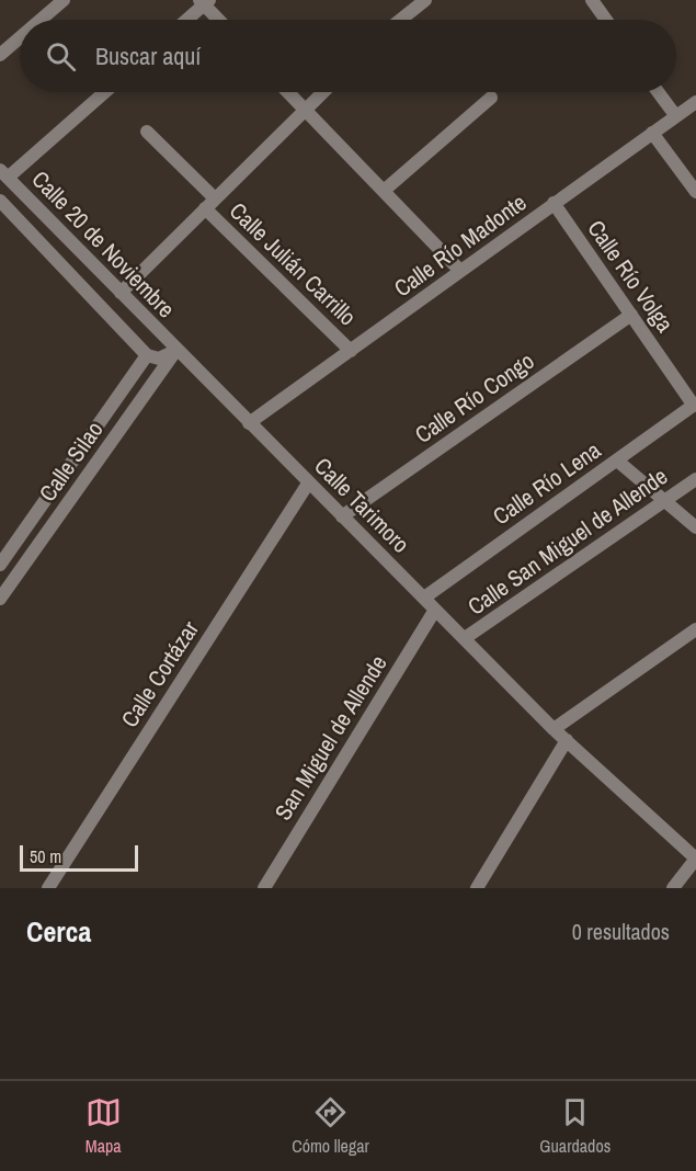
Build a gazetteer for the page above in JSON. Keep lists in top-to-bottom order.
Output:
{
  "streets": {
    "street": [
      "Calle 20 de Noviembre",
      "Calle Río Madonte",
      "Calle Julián Carrillo",
      "Calle Río Volga",
      "Calle Río Congo",
      "Calle Silao",
      "Calle Río Lena",
      "Calle Tarimoro",
      "Calle San Miguel de Allende",
      "Calle Cortázar",
      "San Miguel de Allende"
    ]
  },
  "crossings": [
    ["Calle 20 de Noviembre", "Calle Julián Carrillo"],
    ["Calle 20 de Noviembre", "Calle Silao"],
    ["Calle 20 de Noviembre", "Calle Tarimoro"],
    ["Calle Río Madonte", "Calle Julián Carrillo"],
    ["Calle Río Madonte", "Calle Río Volga"],
    ["Calle Río Madonte", "Calle Tarimoro"],
    ["Calle Río Volga", "Calle Río Congo"],
    ["Calle Río Volga", "Calle Río Lena"],
    ["Calle Río Congo", "Calle Tarimoro"],
    ["Calle Silao", "Calle Tarimoro"],
    ["Calle Río Lena", "Calle Tarimoro"],
    ["Calle Tarimoro", "Calle San Miguel de Allende"],
    ["Calle Tarimoro", "Calle Cortázar"],
    ["Calle Tarimoro", "San Miguel de Allende"]
  ],
  "scale_bar": "50 m",
  "page": {
    "search": "Buscar aquí",
    "scale": "50 m",
    "heading": ["Cerca", "0 resultados"],
    "nav": ["Mapa", "Cómo llegar", "Guardados"]
  }
}
